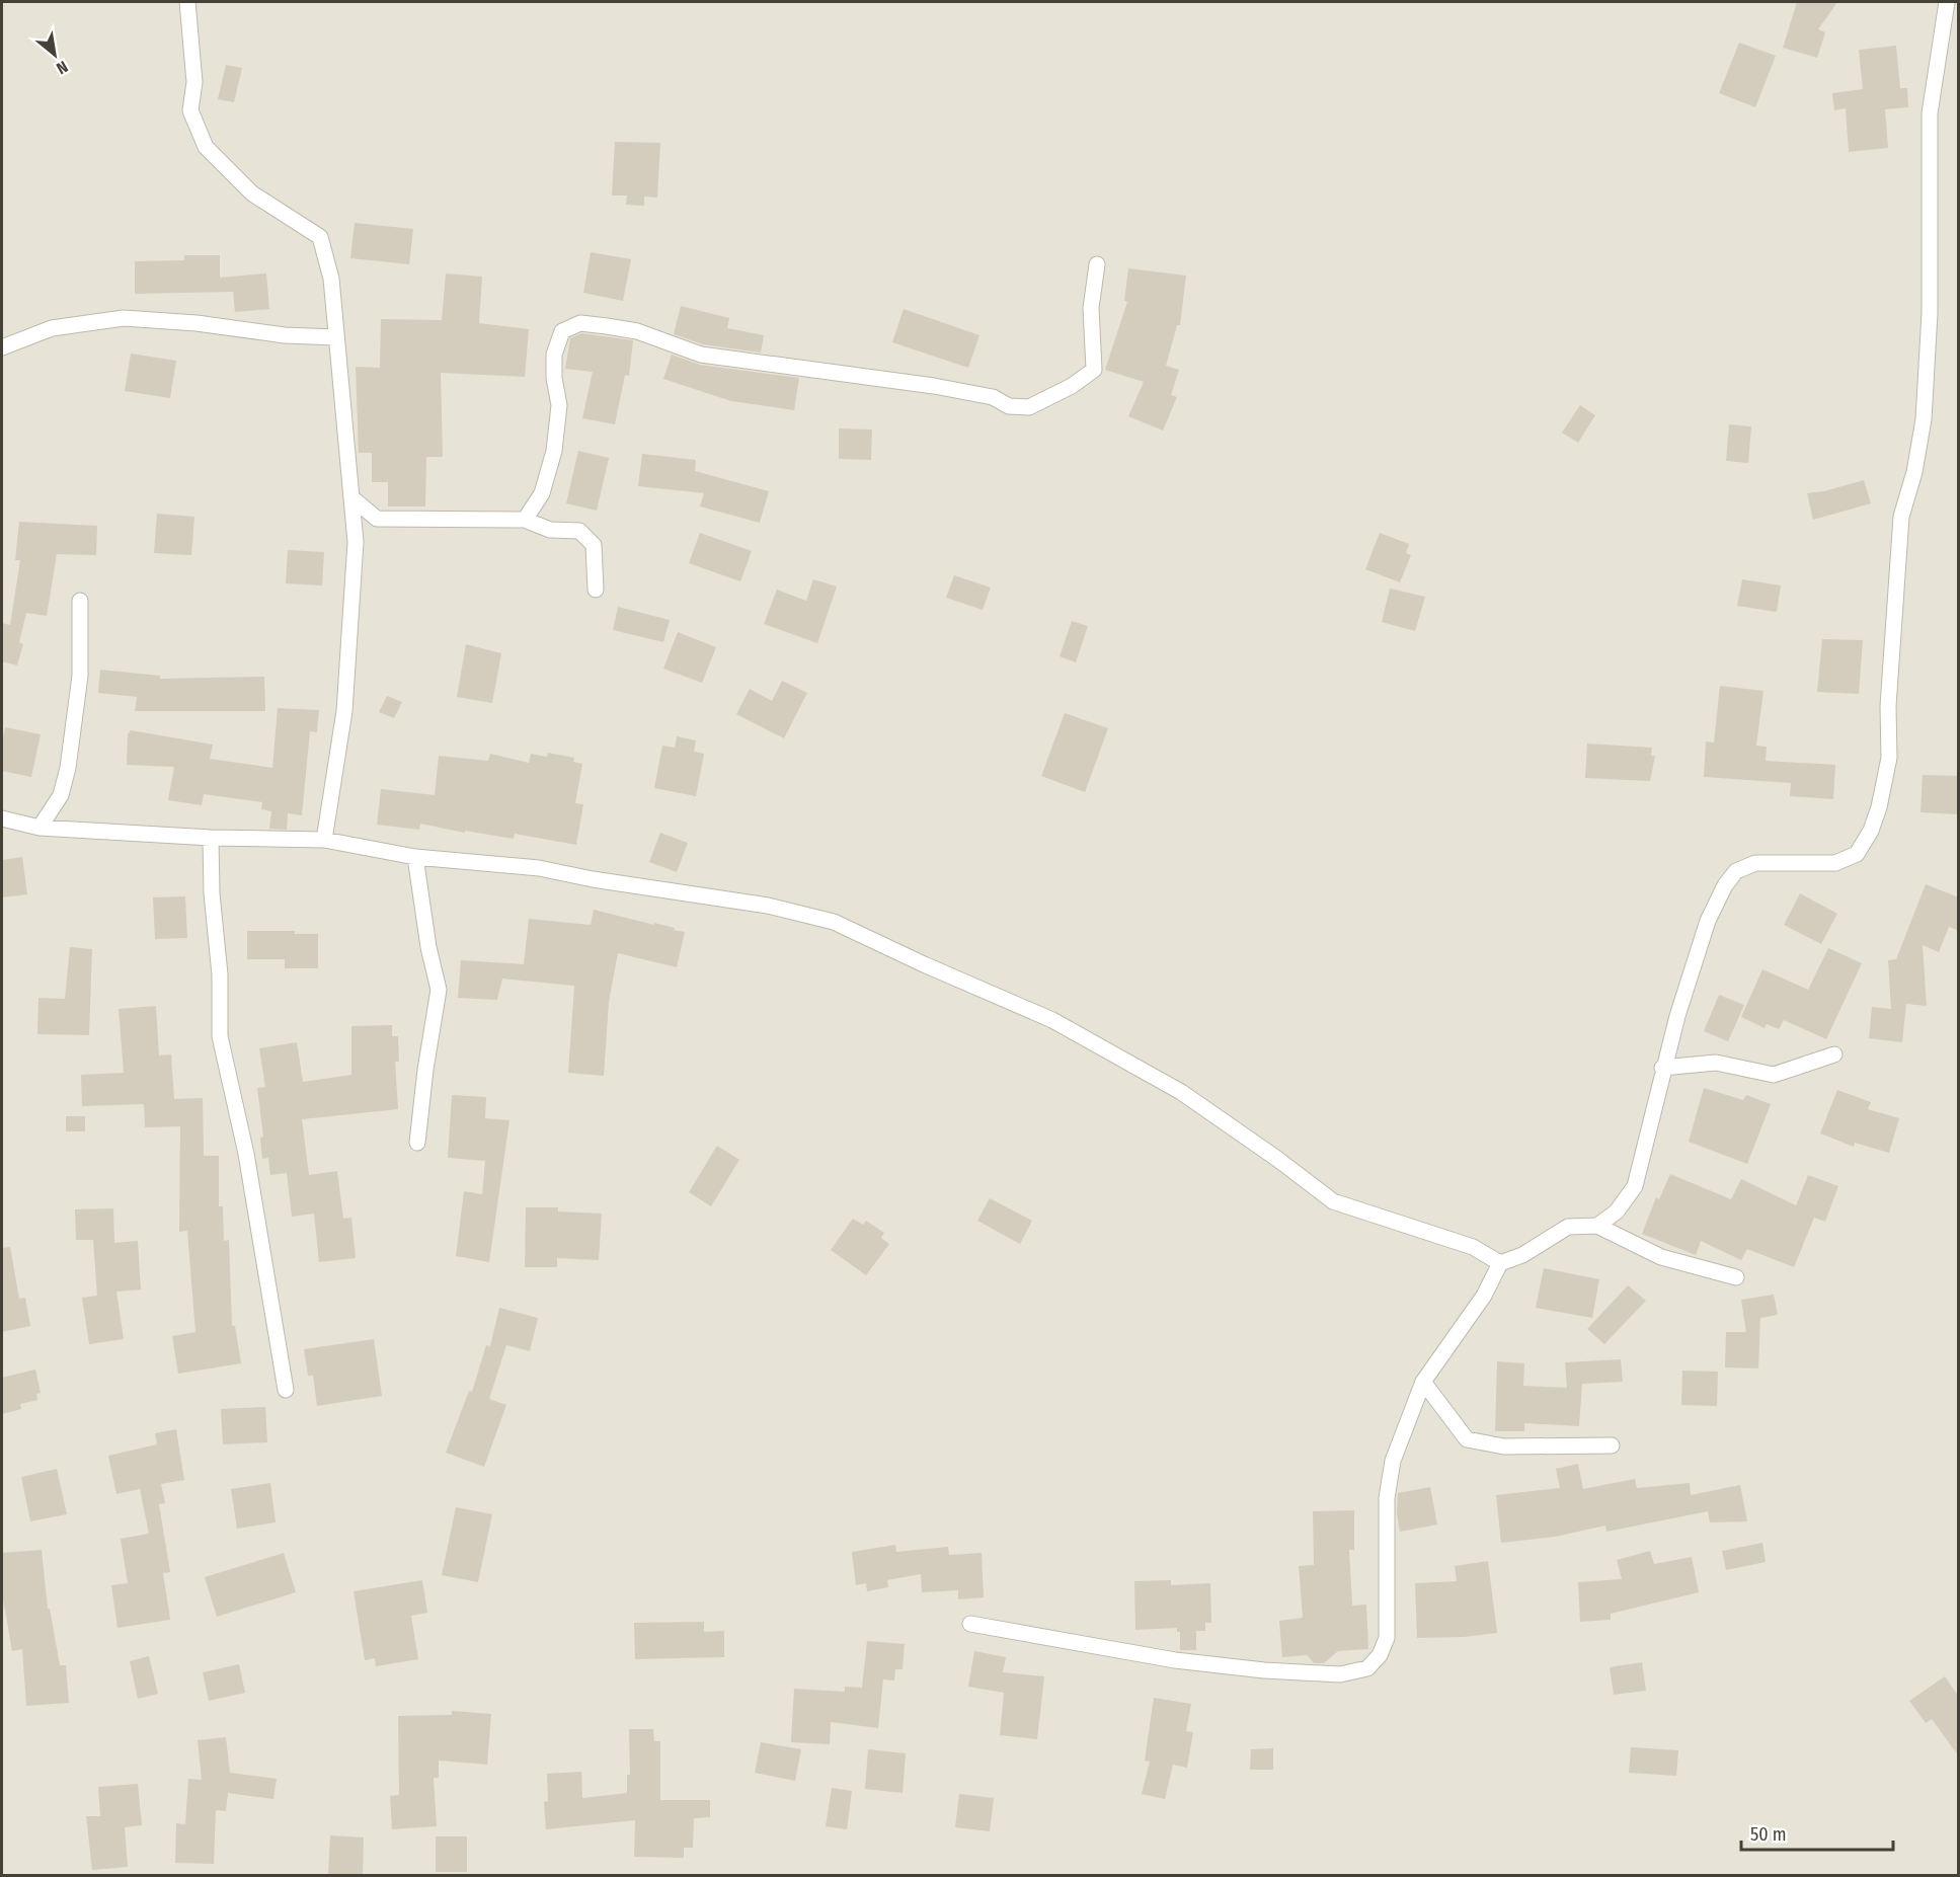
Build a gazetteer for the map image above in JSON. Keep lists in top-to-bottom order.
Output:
{
  "scale_bar": "50 m",
  "north": "bottom right"
}
